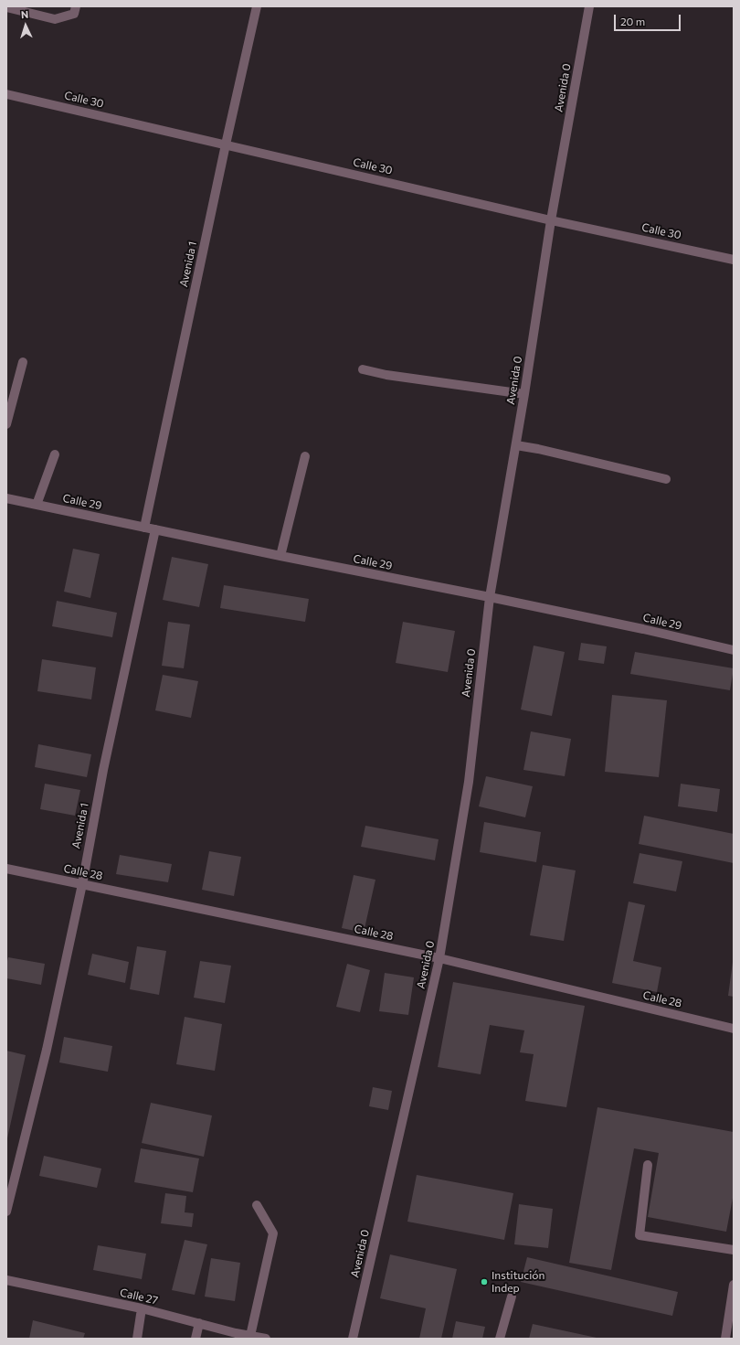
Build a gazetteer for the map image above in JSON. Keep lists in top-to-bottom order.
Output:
{
  "streets": {
    "street": [
      "Avenida 0",
      "Calle 30",
      "Avenida 1",
      "Calle 29",
      "Calle 28",
      "Calle 27"
    ]
  },
  "crossings": [
    ["Avenida 0", "Calle 30"],
    ["Avenida 0", "Calle 29"],
    ["Avenida 0", "Calle 28"],
    ["Calle 30", "Avenida 1"],
    ["Avenida 1", "Calle 29"],
    ["Avenida 1", "Calle 28"]
  ],
  "places": ["Institución Indep"],
  "scale_bar": "20 m",
  "north": "top"
}
